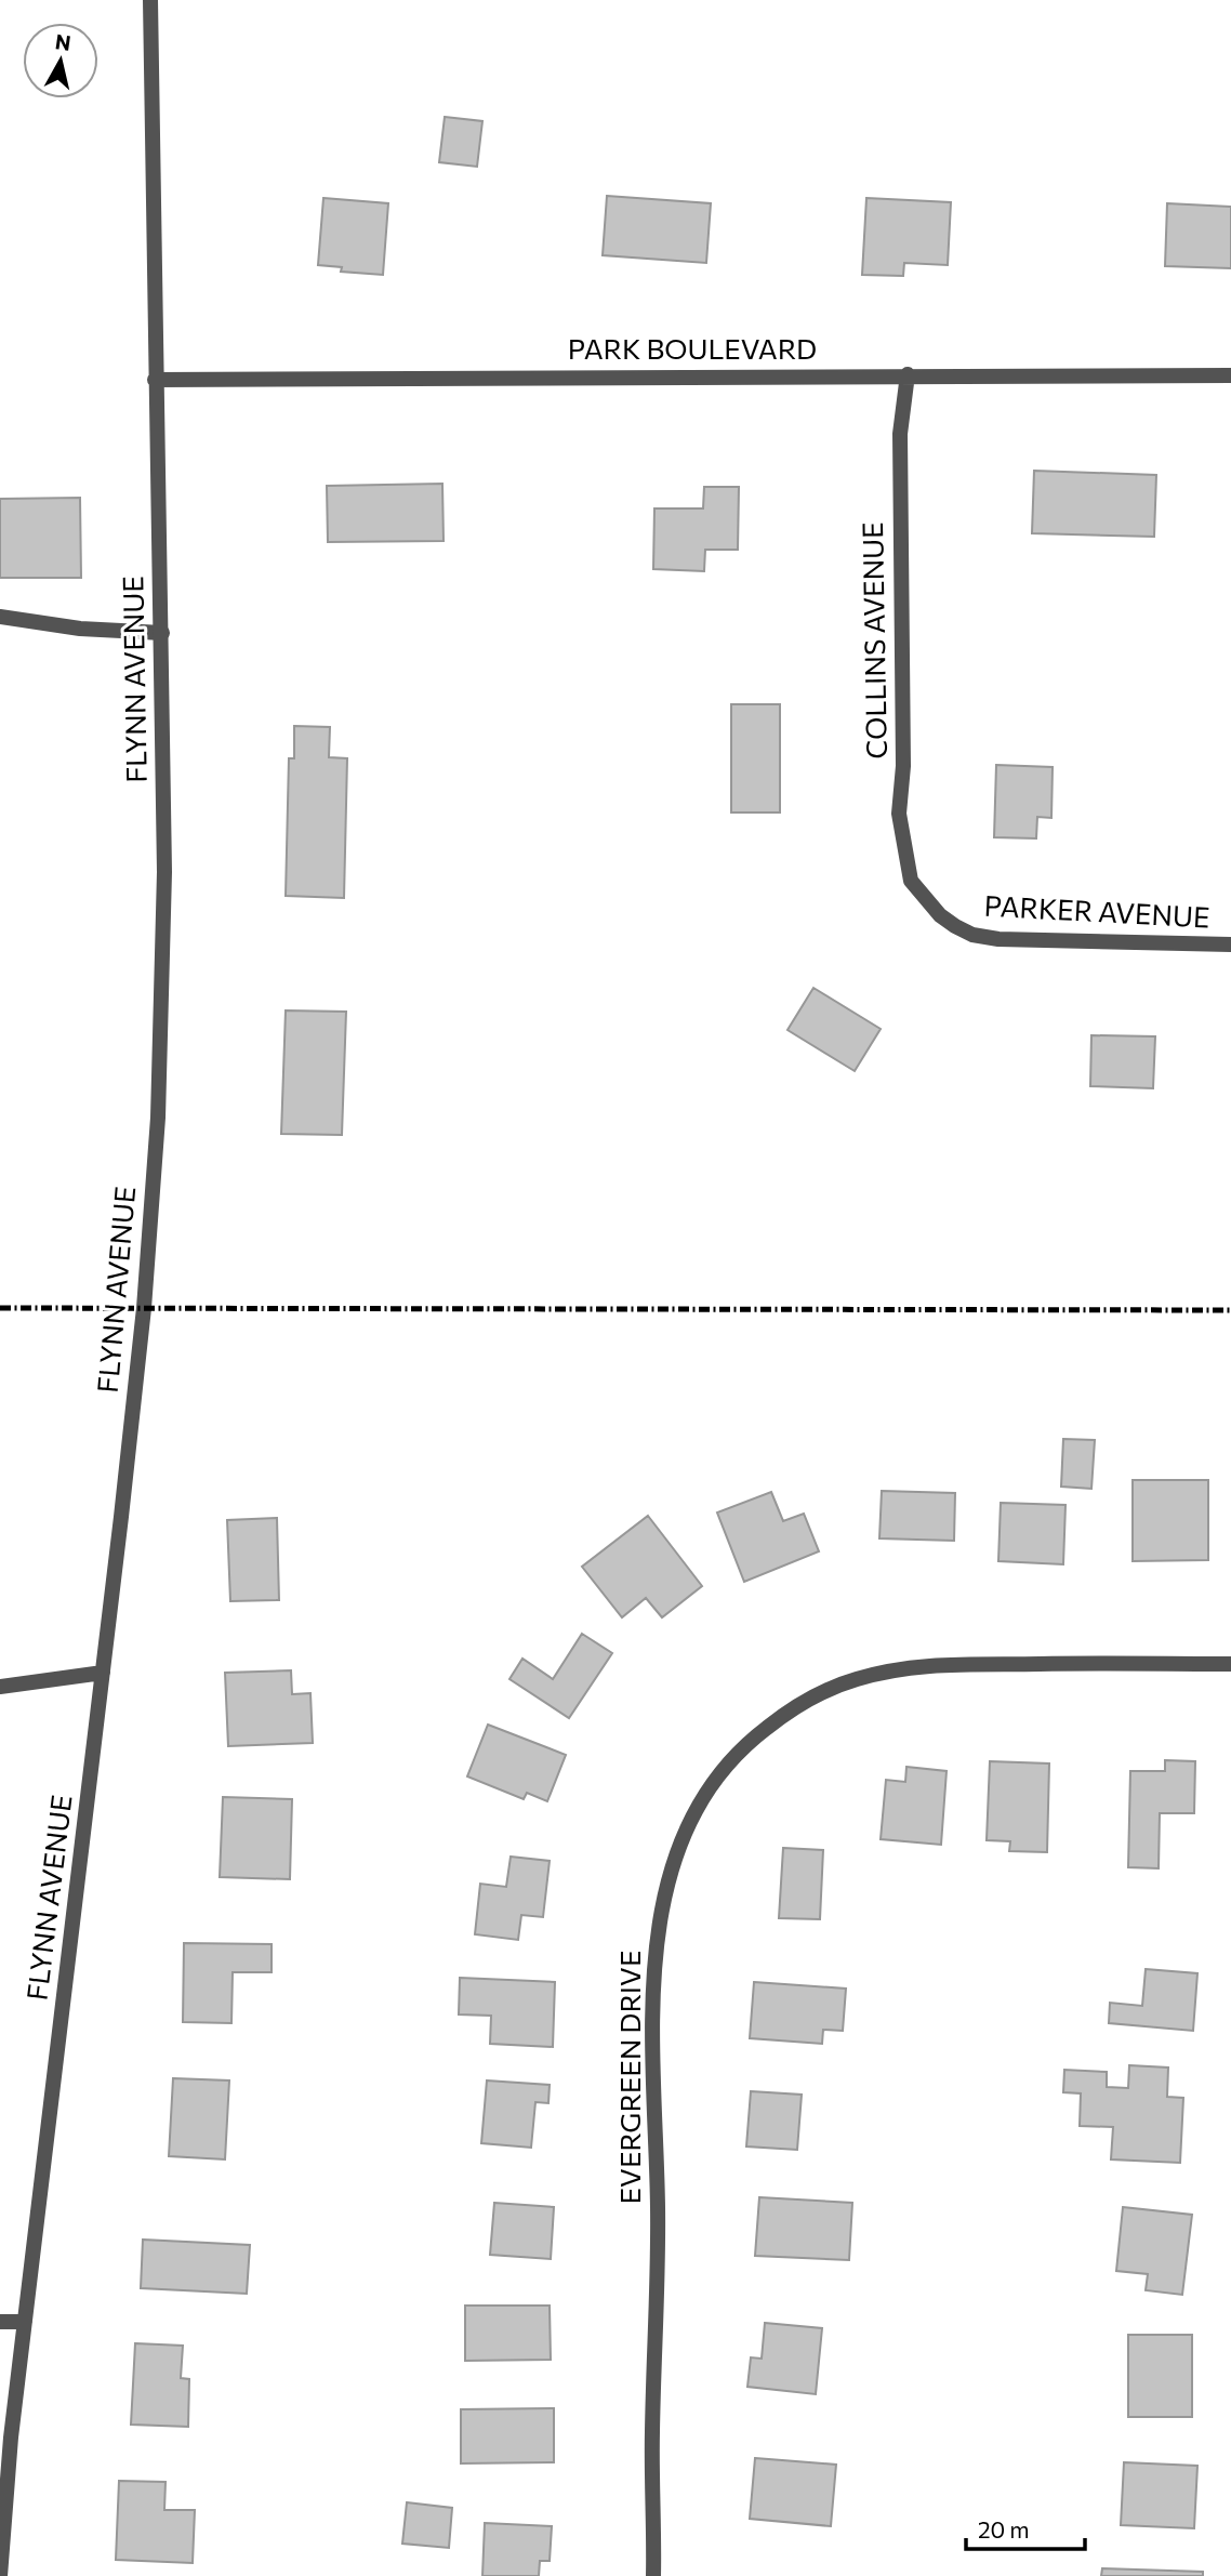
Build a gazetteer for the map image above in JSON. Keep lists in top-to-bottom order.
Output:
{
  "streets": {
    "street": [
      "PARK BOULEVARD",
      "COLLINS AVENUE",
      "FLYNN AVENUE",
      "PARKER AVENUE",
      "EVERGREEN DRIVE"
    ]
  },
  "crossings": [
    ["PARK BOULEVARD", "COLLINS AVENUE"],
    ["PARK BOULEVARD", "FLYNN AVENUE"],
    ["COLLINS AVENUE", "PARKER AVENUE"]
  ],
  "scale_bar": "20 m",
  "north": "top"
}
